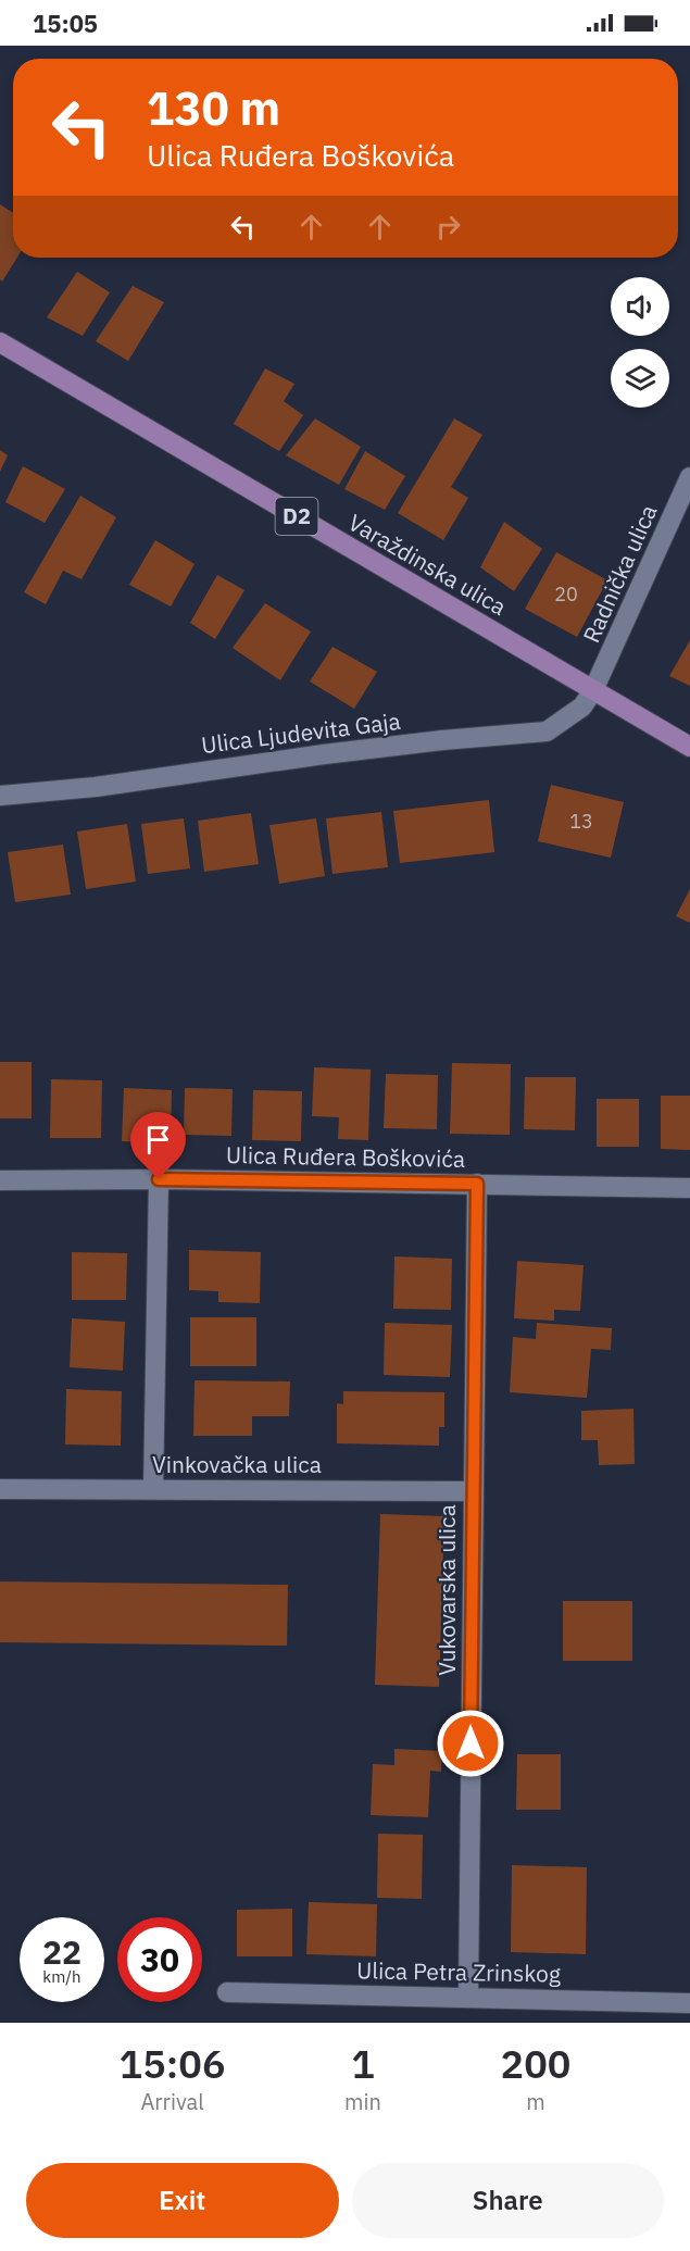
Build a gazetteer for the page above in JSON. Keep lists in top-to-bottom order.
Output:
{
  "streets": {
    "main road": ["D2", "Varaždinska ulica"],
    "street": [
      "Radnička ulica",
      "Ulica Ljudevita Gaja",
      "Ulica Ruđera Boškovića",
      "Vinkovačka ulica",
      "Vukovarska ulica",
      "Ulica Petra Zrinskog"
    ]
  },
  "crossings": [
    ["D2", "Varaždinska ulica"],
    ["D2", "Radnička ulica"],
    ["D2", "Ulica Ljudevita Gaja"],
    ["Varaždinska ulica", "Radnička ulica"],
    ["Varaždinska ulica", "Ulica Ljudevita Gaja"],
    ["Radnička ulica", "Ulica Ljudevita Gaja"],
    ["Ulica Ruđera Boškovića", "Vukovarska ulica"],
    ["Vinkovačka ulica", "Vukovarska ulica"],
    ["Vukovarska ulica", "Ulica Petra Zrinskog"]
  ],
  "house_numbers": ["20", "13"],
  "page": {
    "status": "15:05",
    "turn": ["130 m", "Ulica Ruđera Boškovića"],
    "speed": "22 km/h",
    "limit": "30",
    "eta": [
      "15:06",
      "Arrival",
      "1",
      "min",
      "200",
      "m"
    ],
    "buttons": ["Exit", "Share"]
  }
}
